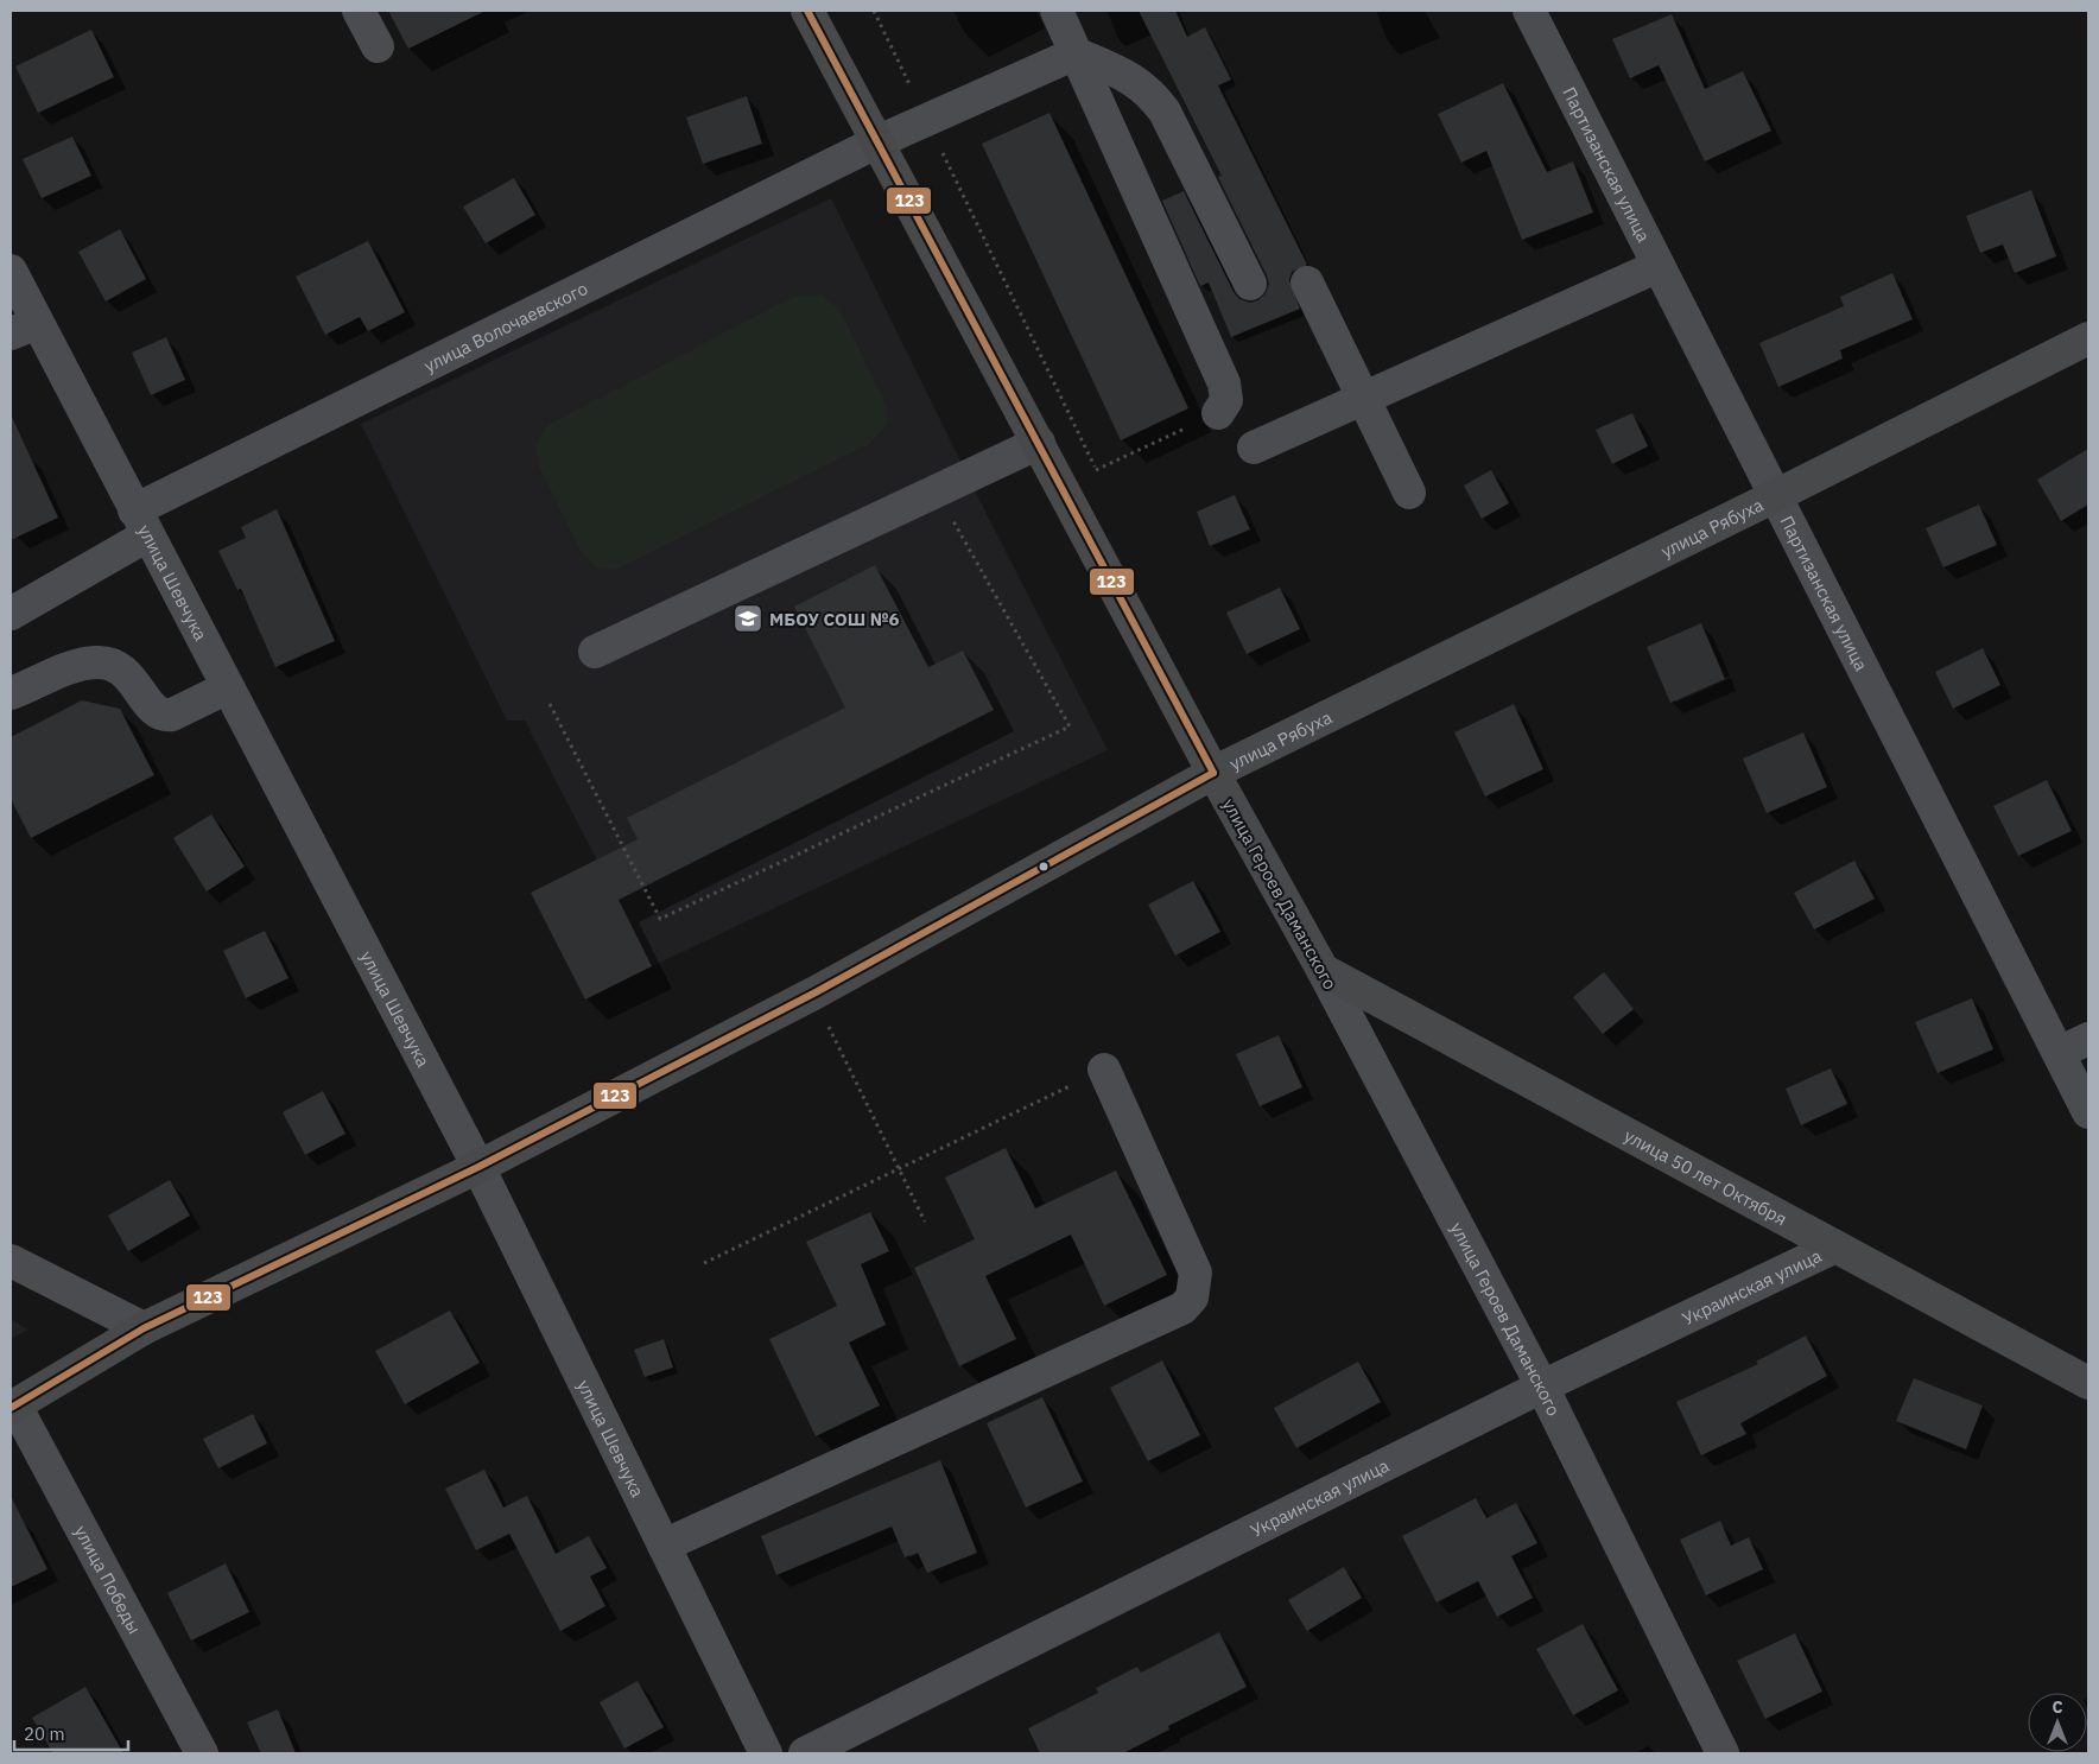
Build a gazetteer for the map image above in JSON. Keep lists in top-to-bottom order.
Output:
{
  "streets": {
    "main road": ["улица Рябуха", "улица Героев Даманского", "улица 50 лет Октября"],
    "street": [
      "Партизанская улица",
      "улица Волочаевского",
      "улица Шевчука",
      "Украинская улица",
      "улица Победы"
    ]
  },
  "crossings": [
    ["Партизанская улица", "улица Рябуха"],
    ["улица Волочаевского", "улица Шевчука"],
    ["улица Волочаевского", "улица Героев Даманского"],
    ["улица Рябуха", "улица Шевчука"],
    ["улица Рябуха", "улица Героев Даманского"],
    ["улица Рябуха", "улица Победы"],
    ["улица Героев Даманского", "улица 50 лет Октября"],
    ["улица Героев Даманского", "Украинская улица"],
    ["улица 50 лет Октября", "Украинская улица"]
  ],
  "places": {
    "school or university": ["МБОУ СОШ №6"]
  },
  "lines": ["transit line 123"],
  "scale_bar": "20 m",
  "north": "top"
}
